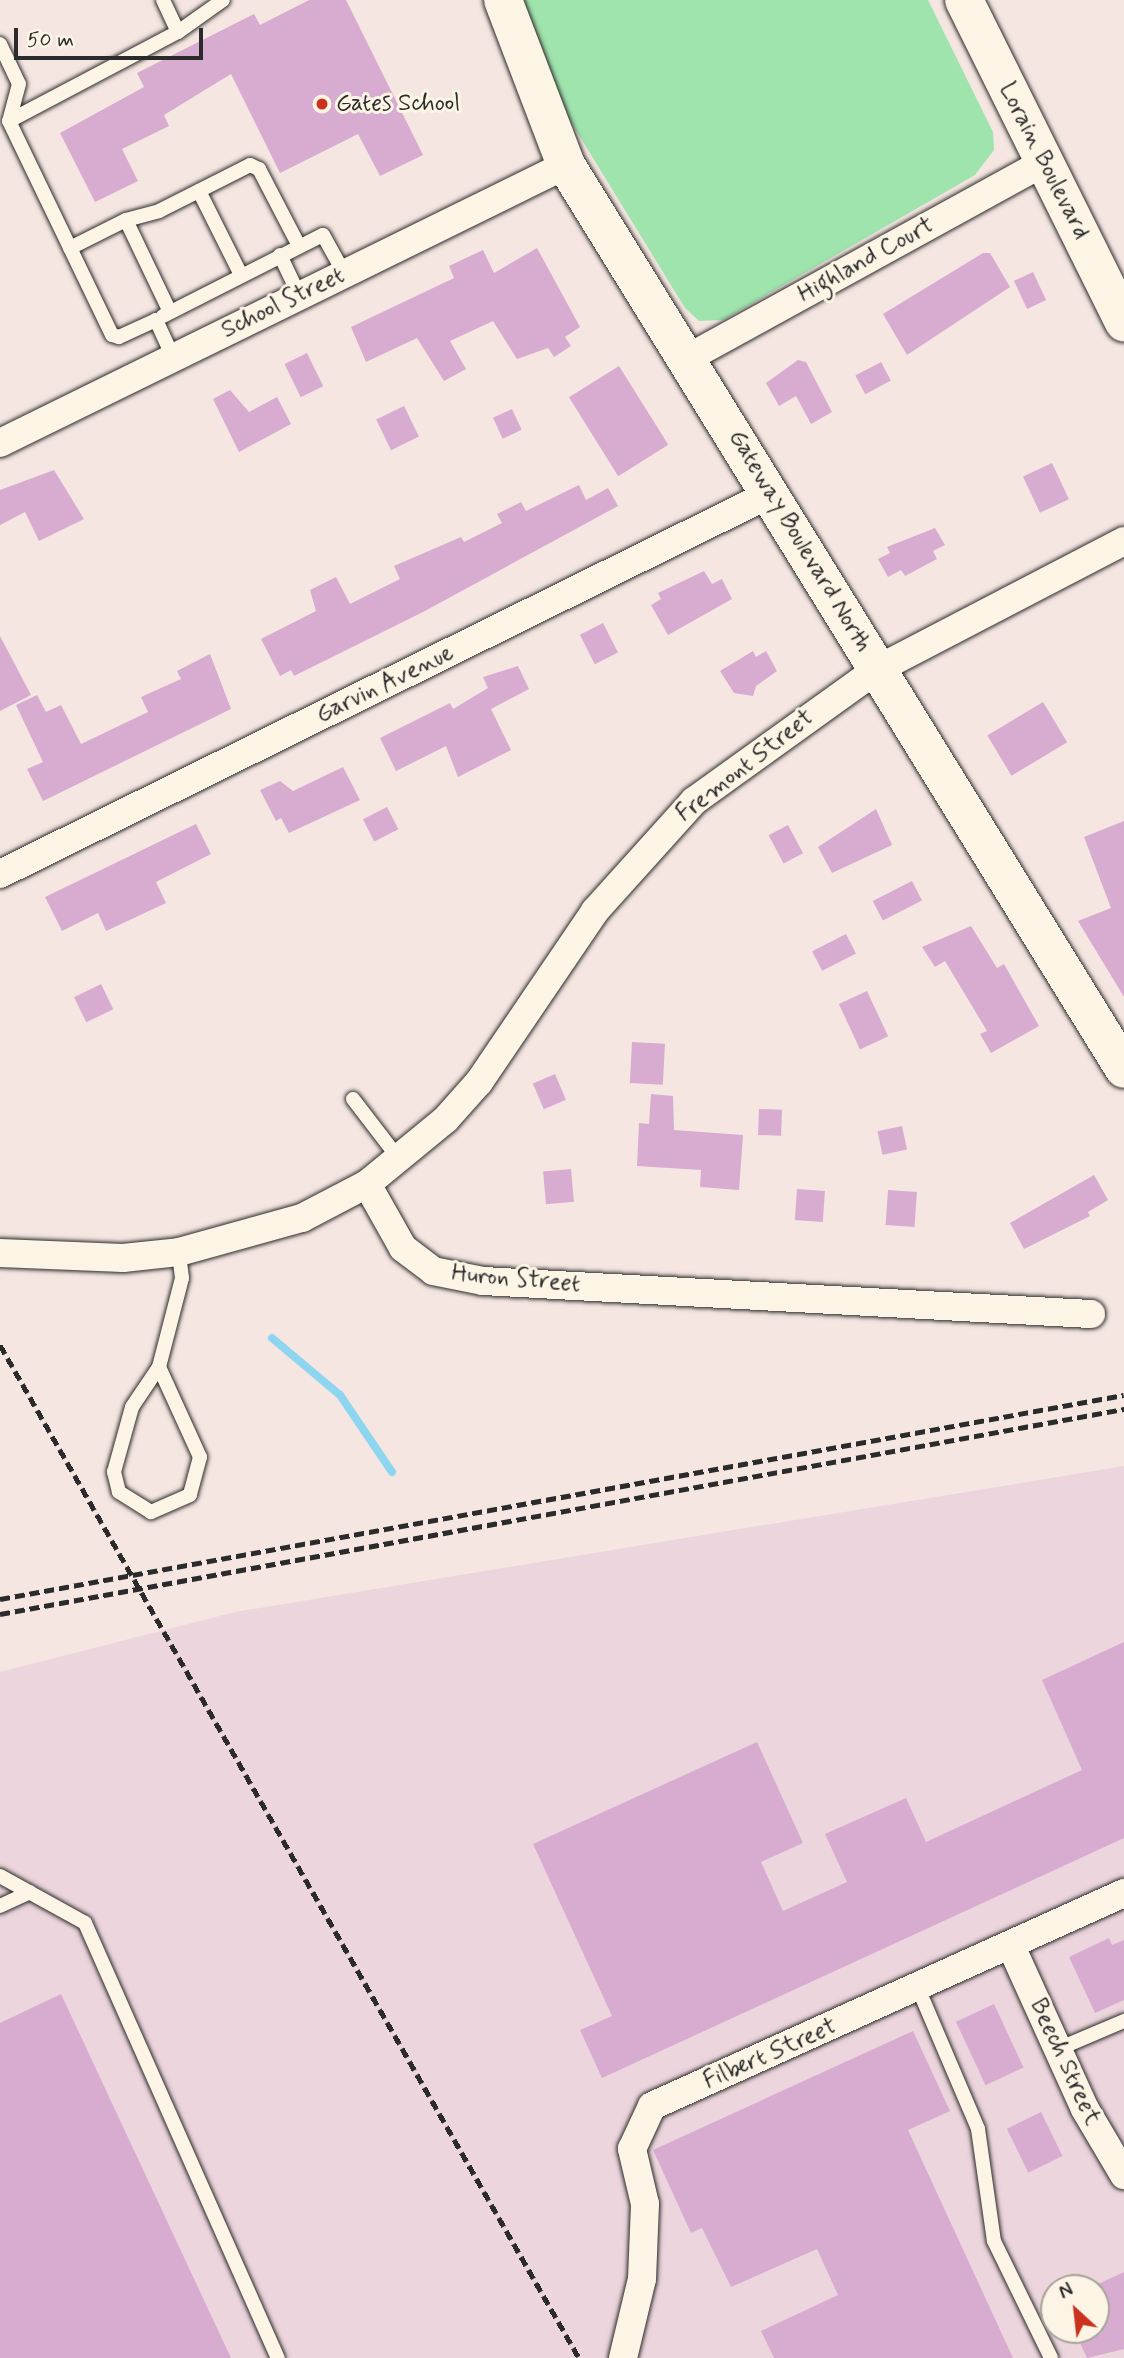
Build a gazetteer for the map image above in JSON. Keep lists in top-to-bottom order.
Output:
{
  "streets": {
    "main road": ["Lorain Boulevard", "Gateway Boulevard North"],
    "street": [
      "Highland Court",
      "School Street",
      "Garvin Avenue",
      "Fremont Street",
      "Huron Street",
      "Filbert Street",
      "Beech Street"
    ]
  },
  "crossings": [
    ["Lorain Boulevard", "Highland Court"],
    ["Highland Court", "Gateway Boulevard North"],
    ["School Street", "Gateway Boulevard North"],
    ["Gateway Boulevard North", "Garvin Avenue"],
    ["Gateway Boulevard North", "Fremont Street"],
    ["Fremont Street", "Huron Street"],
    ["Filbert Street", "Beech Street"]
  ],
  "places": ["Gates School"],
  "scale_bar": "50 m",
  "north": "top left"
}
